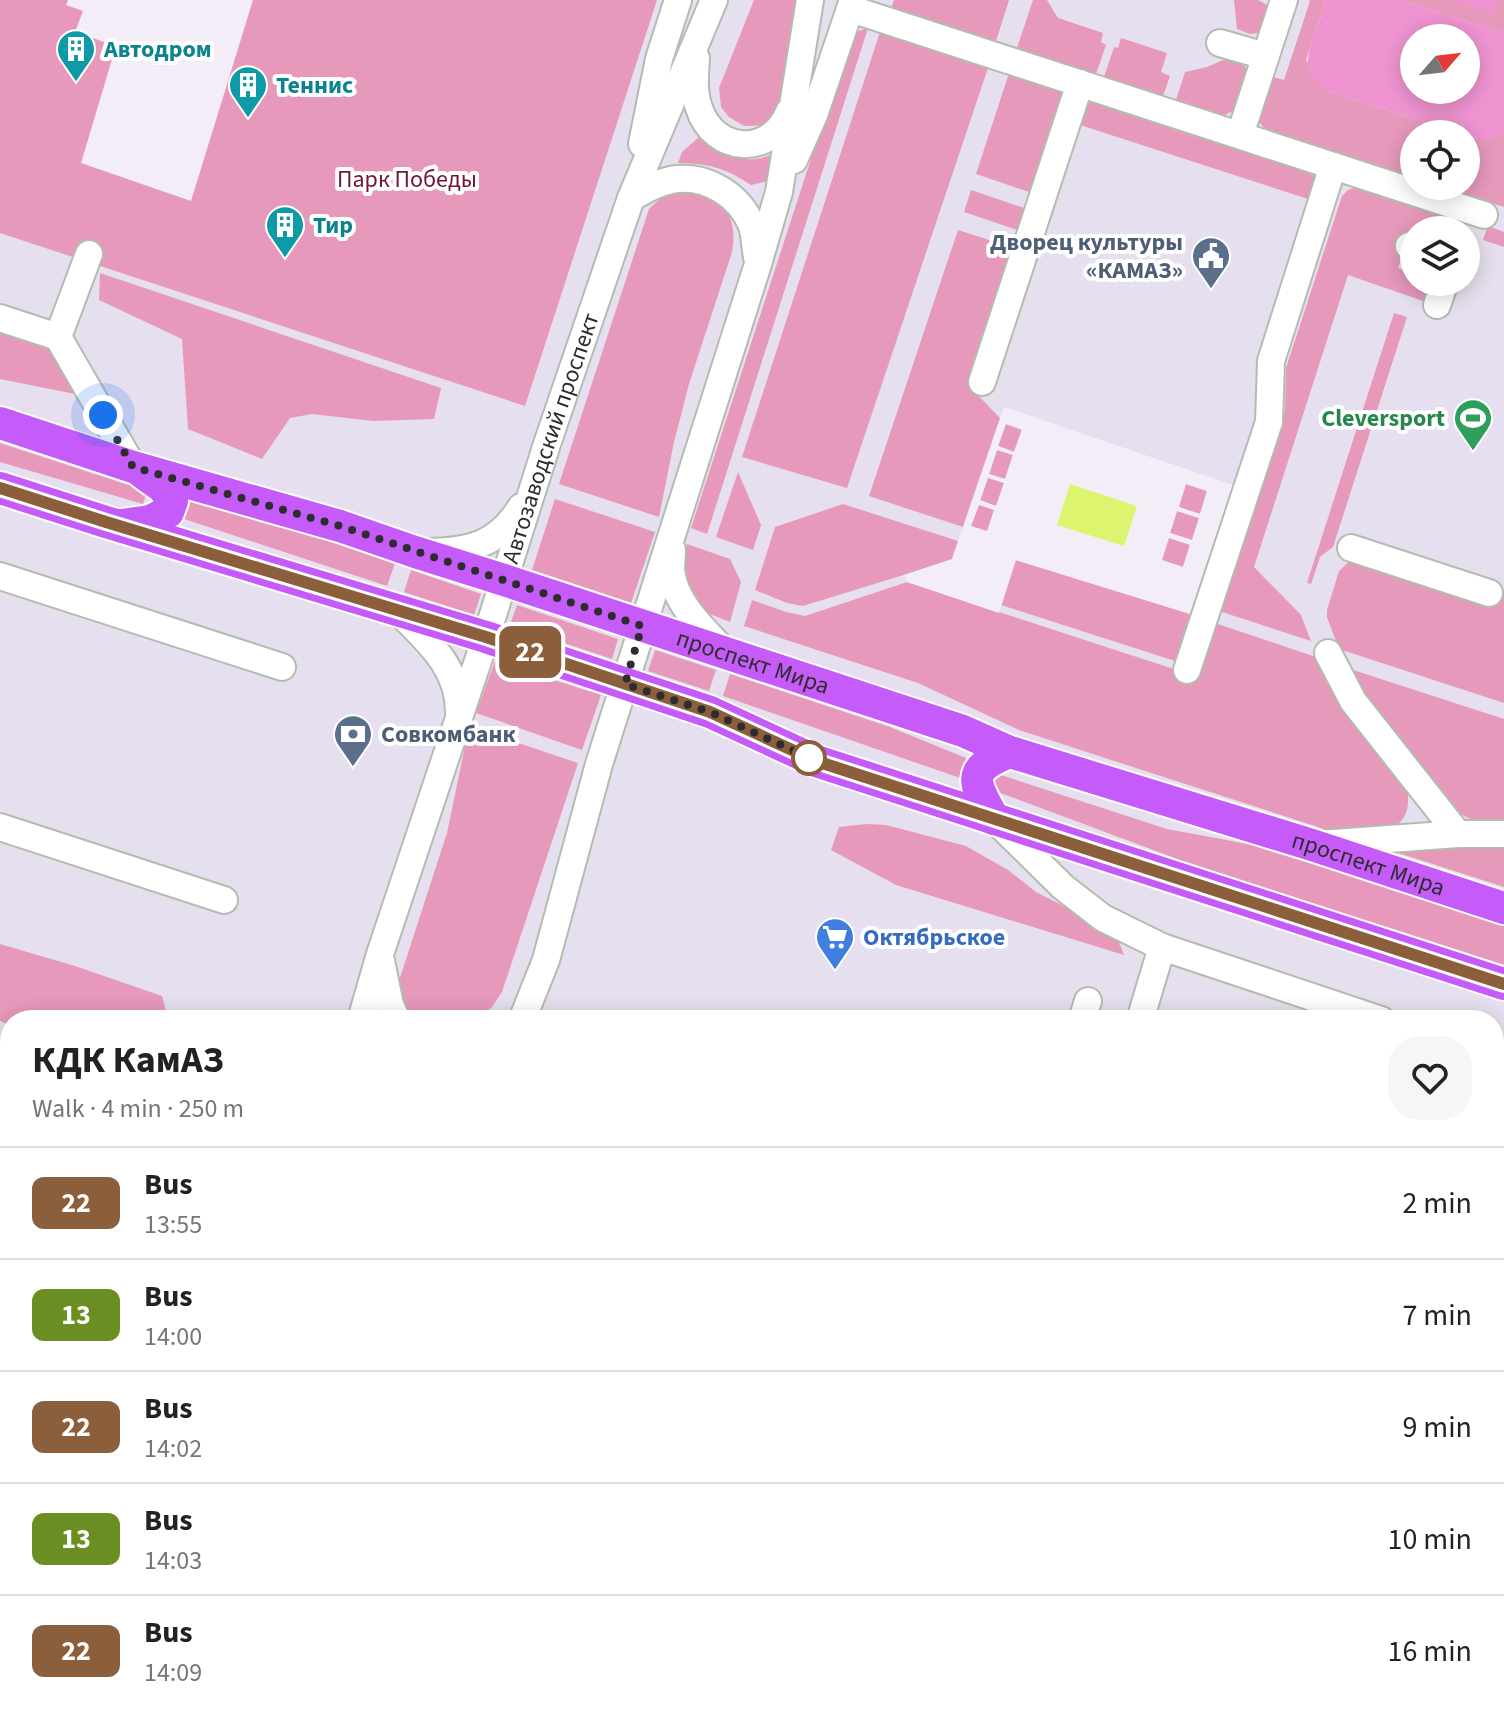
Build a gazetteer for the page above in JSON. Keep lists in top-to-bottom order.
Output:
{
  "streets": {
    "main road": ["проспект Мира"],
    "street": ["Автозаводский проспект"]
  },
  "crossings": [
    ["Автозаводский проспект", "проспект Мира"]
  ],
  "parks": ["Парк Победы"],
  "places": {
    "building": ["Автодром", "Теннис", "Тир"],
    "public building": ["Дворец культуры «КАМАЗ»"],
    "sports": ["Cleversport"],
    "bank": ["Совкомбанк"],
    "supermarket": ["Октябрьское"]
  },
  "lines": ["bus line 22"],
  "north": "top right",
  "page": {
    "on_map": "22",
    "heading": ["КДК КамАЗ", "Walk · 4 min · 250 m"],
    "list": [
      {
        "mark": "22",
        "name": "Bus",
        "note": "13:55",
        "value": "2 min"
      },
      {
        "mark": "13",
        "name": "Bus",
        "note": "14:00",
        "value": "7 min"
      },
      {
        "mark": "22",
        "name": "Bus",
        "note": "14:02",
        "value": "9 min"
      },
      {
        "mark": "13",
        "name": "Bus",
        "note": "14:03",
        "value": "10 min"
      },
      {
        "mark": "22",
        "name": "Bus",
        "note": "14:09",
        "value": "16 min"
      }
    ]
  }
}
